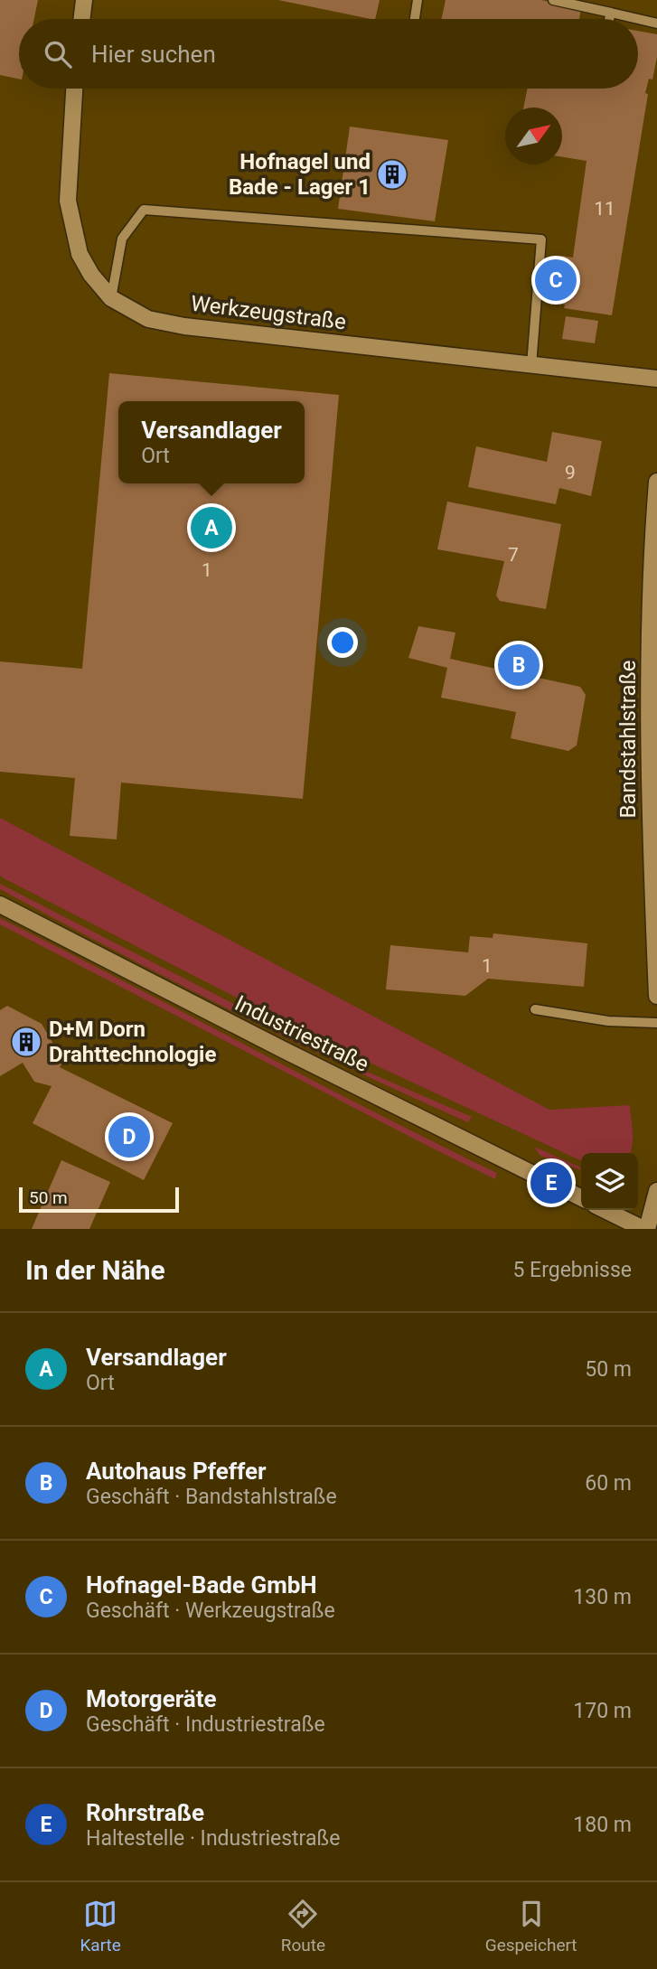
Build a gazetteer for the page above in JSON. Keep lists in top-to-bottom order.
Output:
{
  "streets": {
    "street": ["Werkzeugstraße", "Bandstahlstraße", "Industriestraße"]
  },
  "places": {
    "building": ["Hofnagel und Bade - Lager 1", "D+M Dorn Drahttechnologie"]
  },
  "house_numbers": [
    "11",
    "9",
    "7",
    "1",
    "1"
  ],
  "scale_bar": "50 m",
  "north": "top right",
  "page": {
    "search": "Hier suchen",
    "pins": [
      "C",
      "A",
      "B",
      "D",
      "E"
    ],
    "popup": ["Versandlager", "Ort"],
    "scale": "50 m",
    "heading": ["In der Nähe", "5 Ergebnisse"],
    "list": [
      {
        "mark": "A",
        "name": "Versandlager",
        "note": "Ort",
        "value": "50 m"
      },
      {
        "mark": "B",
        "name": "Autohaus Pfeffer",
        "note": "Geschäft · Bandstahlstraße",
        "value": "60 m"
      },
      {
        "mark": "C",
        "name": "Hofnagel-Bade GmbH",
        "note": "Geschäft · Werkzeugstraße",
        "value": "130 m"
      },
      {
        "mark": "D",
        "name": "Motorgeräte",
        "note": "Geschäft · Industriestraße",
        "value": "170 m"
      },
      {
        "mark": "E",
        "name": "Rohrstraße",
        "note": "Haltestelle · Industriestraße",
        "value": "180 m"
      }
    ],
    "nav": ["Karte", "Route", "Gespeichert"]
  }
}
